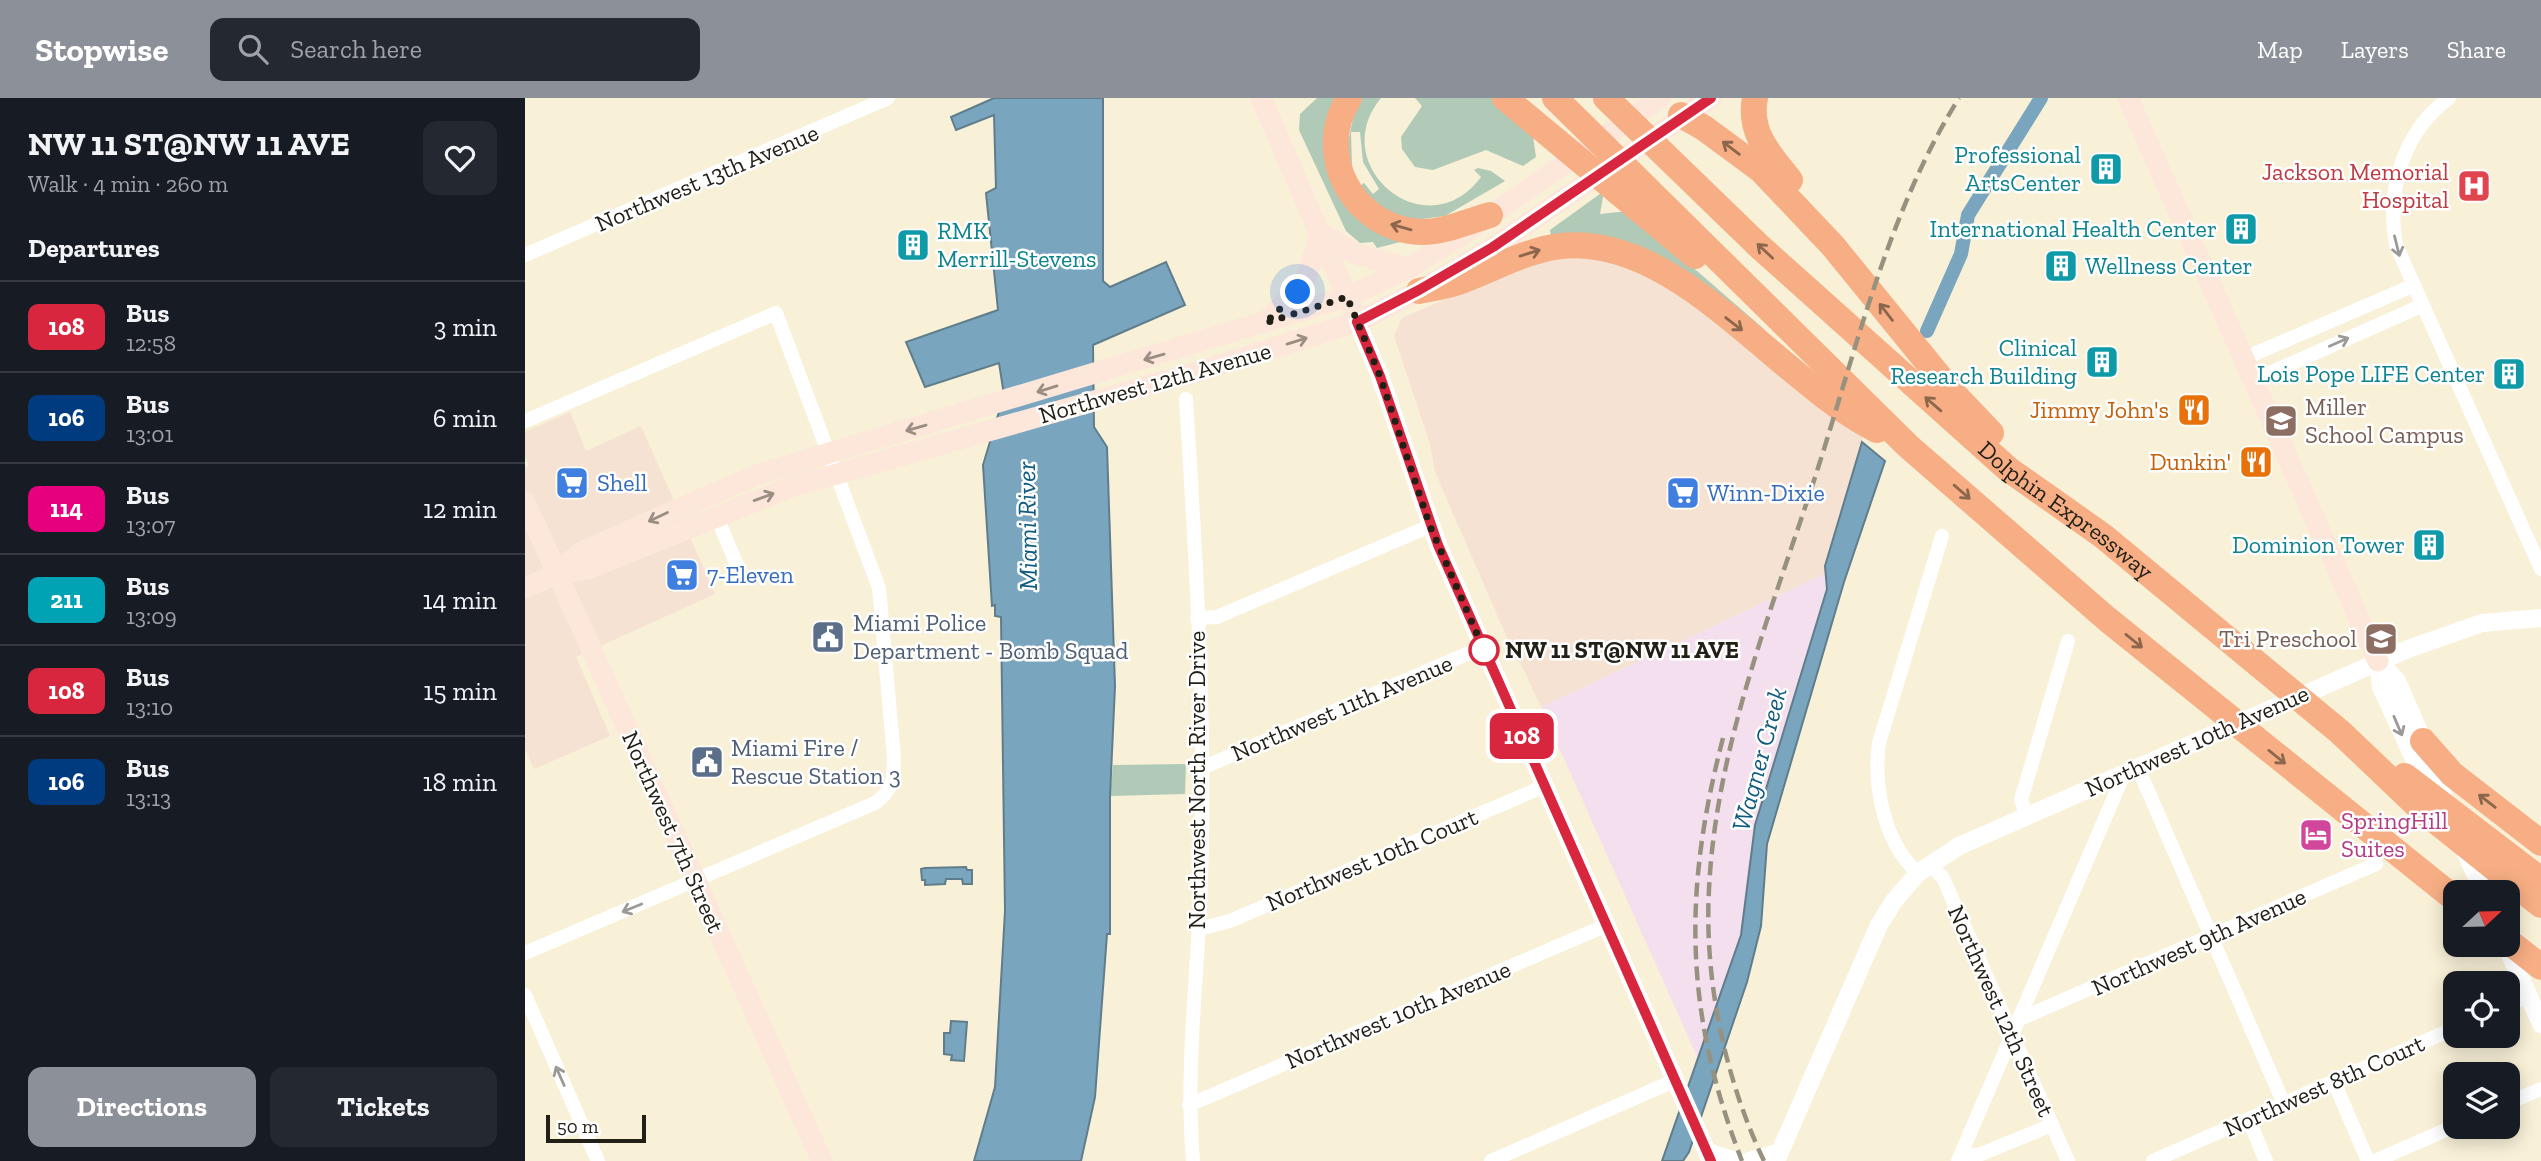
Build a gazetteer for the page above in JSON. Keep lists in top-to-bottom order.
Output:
{
  "streets": {
    "highway": ["Dolphin Expressway"],
    "main road": ["Northwest 12th Avenue", "Northwest 7th Street"],
    "street": [
      "Northwest 13th Avenue",
      "Northwest 11th Avenue",
      "Northwest 10th Avenue",
      "Northwest North River Drive",
      "Northwest 10th Court",
      "Northwest 9th Avenue",
      "Northwest 12th Street",
      "Northwest 8th Court"
    ]
  },
  "crossings": [
    ["Northwest 12th Avenue", "Northwest 7th Street"],
    ["Northwest 11th Avenue", "Northwest North River Drive"],
    ["Northwest 10th Avenue", "Northwest North River Drive"],
    ["Northwest 10th Avenue", "Northwest 12th Street"],
    ["Northwest North River Drive", "Northwest 10th Court"]
  ],
  "water": ["Miami River", "Wagner Creek"],
  "places": {
    "building": [
      "Professional ArtsCenter",
      "International Health Center",
      "RMK Merrill-Stevens",
      "Wellness Center",
      "Clinical Research Building",
      "Lois Pope LIFE Center",
      "Dominion Tower"
    ],
    "hospital": ["Jackson Memorial Hospital"],
    "restaurant": ["Jimmy John's", "Dunkin'"],
    "school or university": ["Miller School Campus", "Tri Preschool"],
    "supermarket": ["Shell", "Winn-Dixie", "7-Eleven"],
    "public building": ["Miami Police Department - Bomb Squad", "Miami Fire / Rescue Station 3"],
    "other": ["NW 11 ST@NW 11 AVE"],
    "hotel": ["SpringHill Suites"]
  },
  "lines": ["bus line 108"],
  "scale_bar": "50 m",
  "north": "right",
  "page": {
    "header": "Stopwise",
    "search": "Search here",
    "nav": ["Map", "Layers", "Share"],
    "heading": [
      ["NW 11 ST@NW 11 AVE", "Walk · 4 min · 260 m"],
      "Departures"
    ],
    "on_map": "108",
    "list": [
      {
        "mark": "108",
        "name": "Bus",
        "note": "12:58",
        "value": "3 min"
      },
      {
        "mark": "106",
        "name": "Bus",
        "note": "13:01",
        "value": "6 min"
      },
      {
        "mark": "114",
        "name": "Bus",
        "note": "13:07",
        "value": "12 min"
      },
      {
        "mark": "211",
        "name": "Bus",
        "note": "13:09",
        "value": "14 min"
      },
      {
        "mark": "108",
        "name": "Bus",
        "note": "13:10",
        "value": "15 min"
      },
      {
        "mark": "106",
        "name": "Bus",
        "note": "13:13",
        "value": "18 min"
      }
    ],
    "buttons": ["Directions", "Tickets"],
    "scale": "50 m"
  }
}
